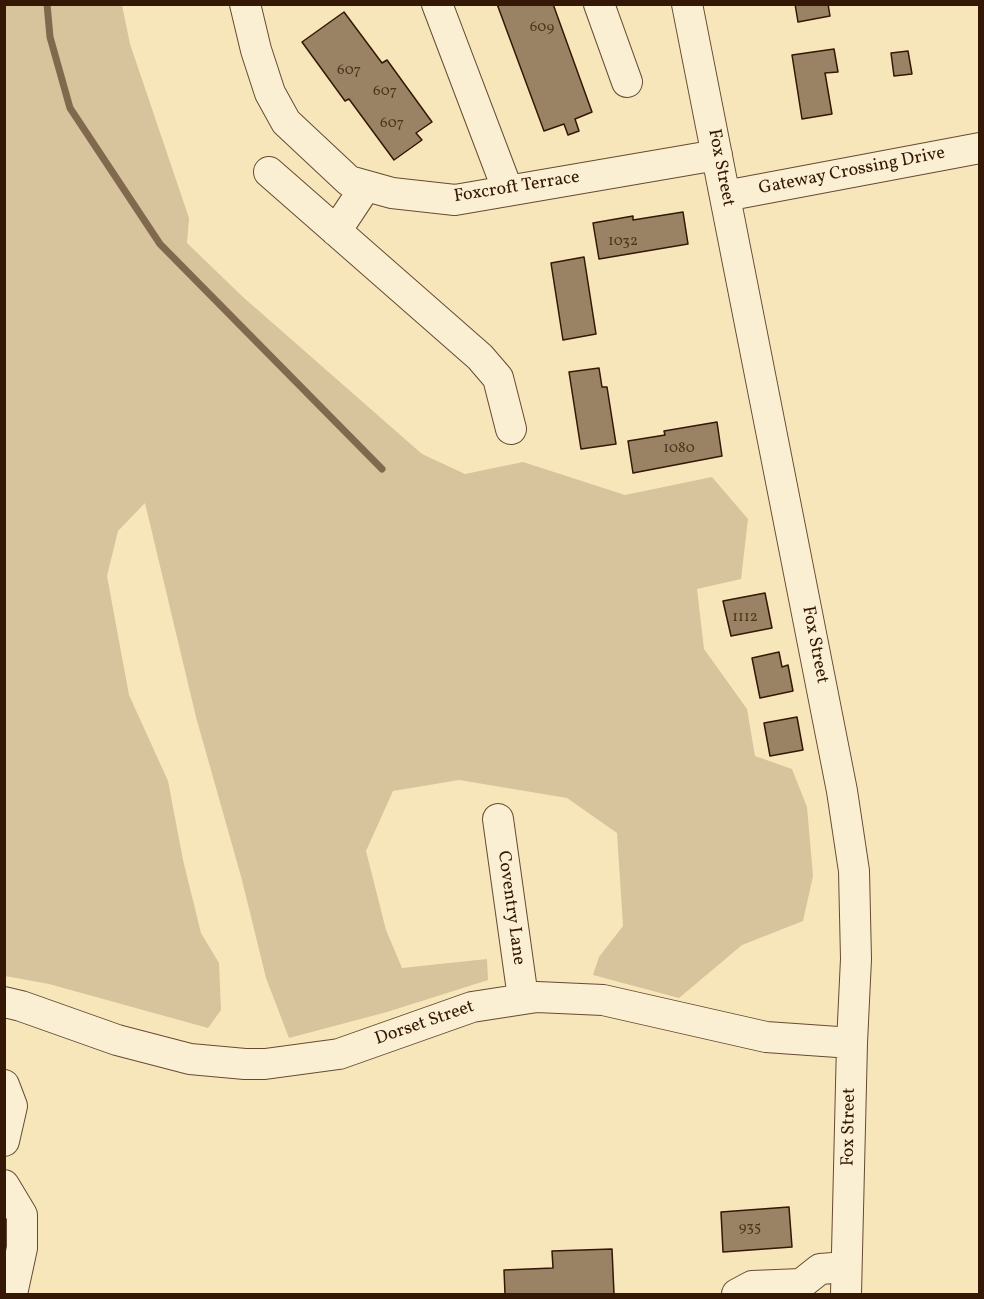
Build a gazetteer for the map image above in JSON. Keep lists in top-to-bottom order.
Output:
{
  "streets": {
    "street": [
      "Fox Street",
      "Gateway Crossing Drive",
      "Foxcroft Terrace",
      "Coventry Lane",
      "Dorset Street"
    ]
  },
  "crossings": [
    ["Fox Street", "Gateway Crossing Drive"],
    ["Fox Street", "Foxcroft Terrace"],
    ["Fox Street", "Dorset Street"],
    ["Coventry Lane", "Dorset Street"]
  ],
  "house_numbers": [
    "609",
    "607",
    "607",
    "607",
    "1032",
    "1080",
    "1112",
    "935"
  ]
}
